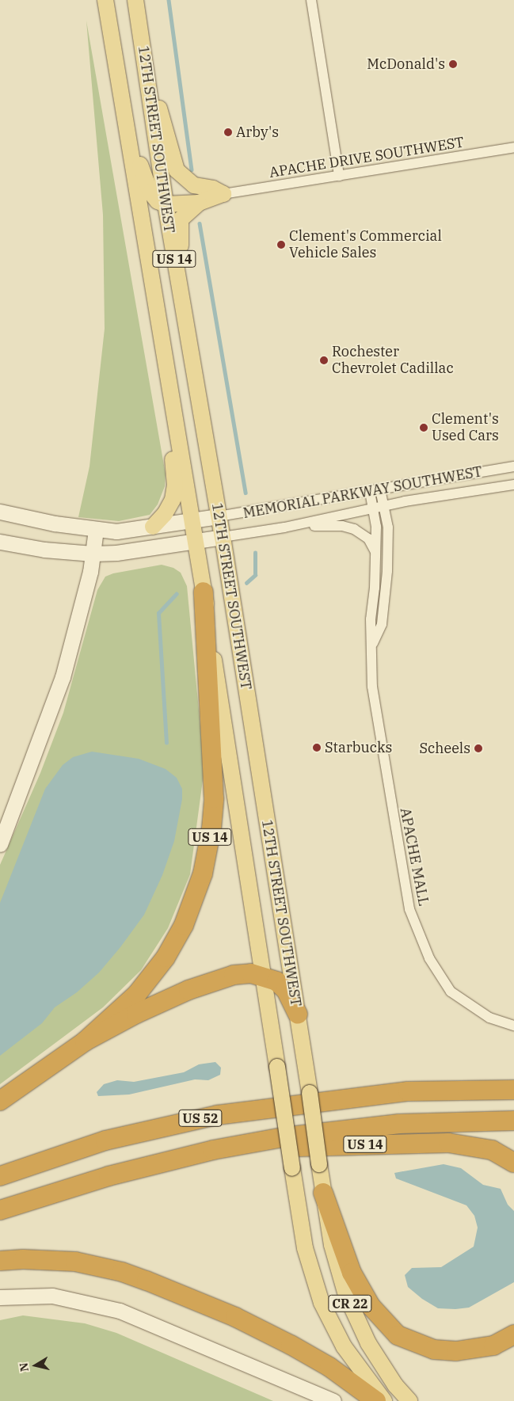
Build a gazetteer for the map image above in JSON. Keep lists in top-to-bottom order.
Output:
{
  "streets": {
    "highway": ["US 14", "US 52"],
    "main road": ["12TH STREET SOUTHWEST", "CR 22"],
    "street": ["APACHE DRIVE SOUTHWEST", "MEMORIAL PARKWAY SOUTHWEST", "APACHE MALL"]
  },
  "crossings": [
    ["12TH STREET SOUTHWEST", "US 14"],
    ["12TH STREET SOUTHWEST", "MEMORIAL PARKWAY SOUTHWEST"],
    ["12TH STREET SOUTHWEST", "CR 22"],
    ["US 14", "US 52"],
    ["US 14", "CR 22"],
    ["MEMORIAL PARKWAY SOUTHWEST", "APACHE MALL"]
  ],
  "places": [
    "McDonald's",
    "Arby's",
    "Clement's Commercial Vehicle Sales",
    "Rochester Chevrolet Cadillac",
    "Clement's Used Cars",
    "Starbucks",
    "Scheels"
  ],
  "north": "left"
}
